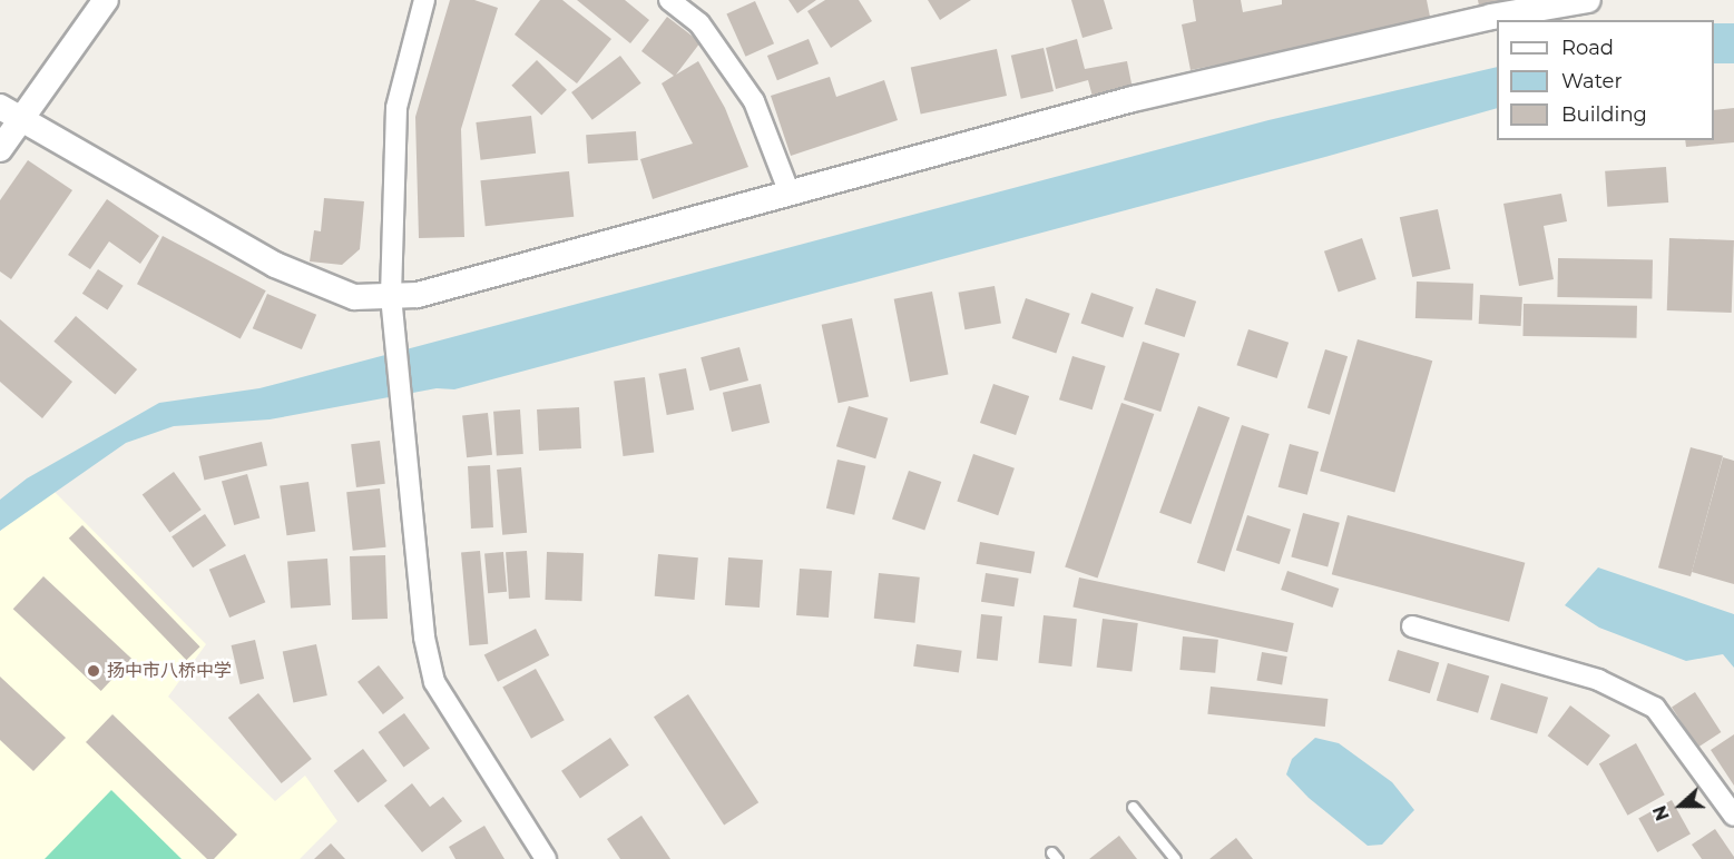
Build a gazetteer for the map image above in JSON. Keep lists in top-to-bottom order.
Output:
{
  "places": ["扬中市八桥中学"],
  "legend": ["Road", "Water", "Building"],
  "north": "left"
}
